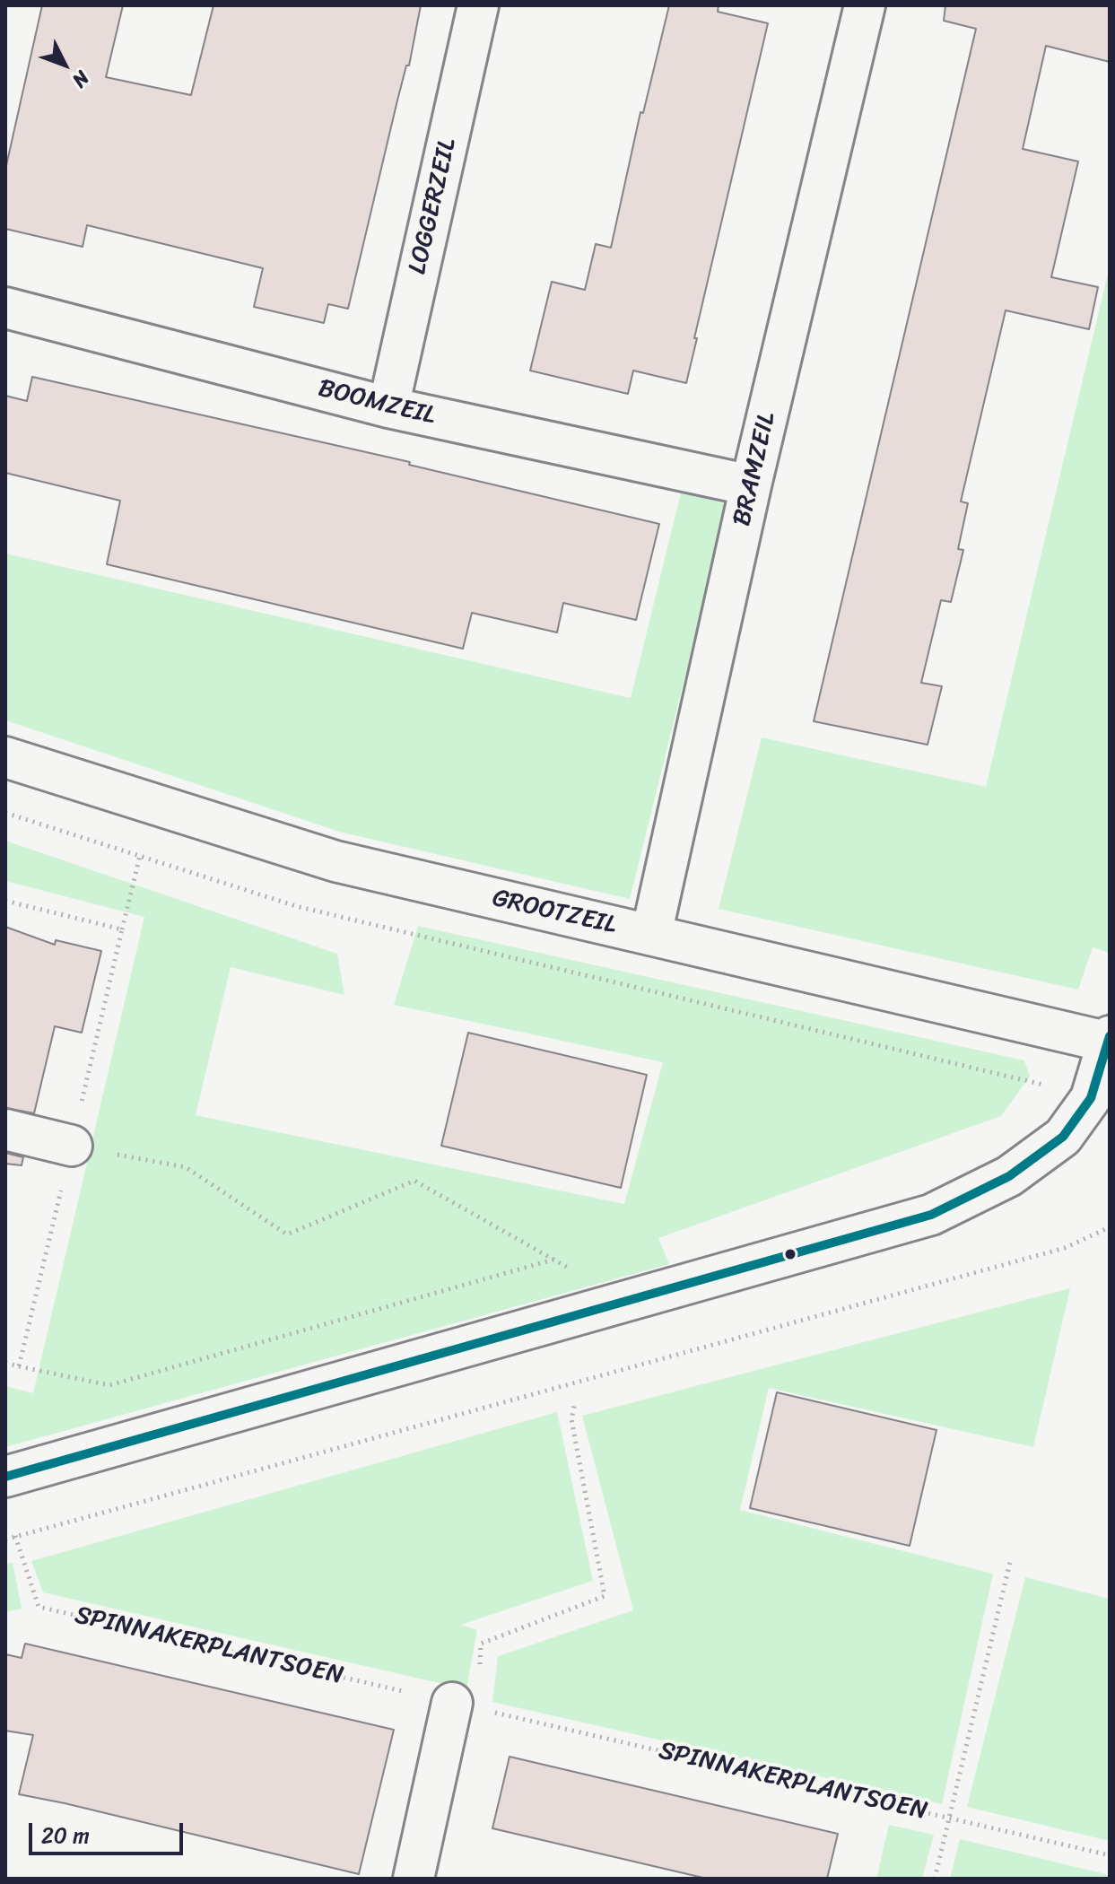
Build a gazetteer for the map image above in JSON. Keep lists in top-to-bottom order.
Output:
{
  "streets": {
    "street": [
      "LOGGERZEIL",
      "BOOMZEIL",
      "BRAMZEIL",
      "GROOTZEIL"
    ],
    "path": ["SPINNAKERPLANTSOEN"]
  },
  "crossings": [
    ["LOGGERZEIL", "BOOMZEIL"],
    ["BOOMZEIL", "BRAMZEIL"],
    ["BRAMZEIL", "GROOTZEIL"]
  ],
  "scale_bar": "20 m",
  "north": "bottom right"
}
